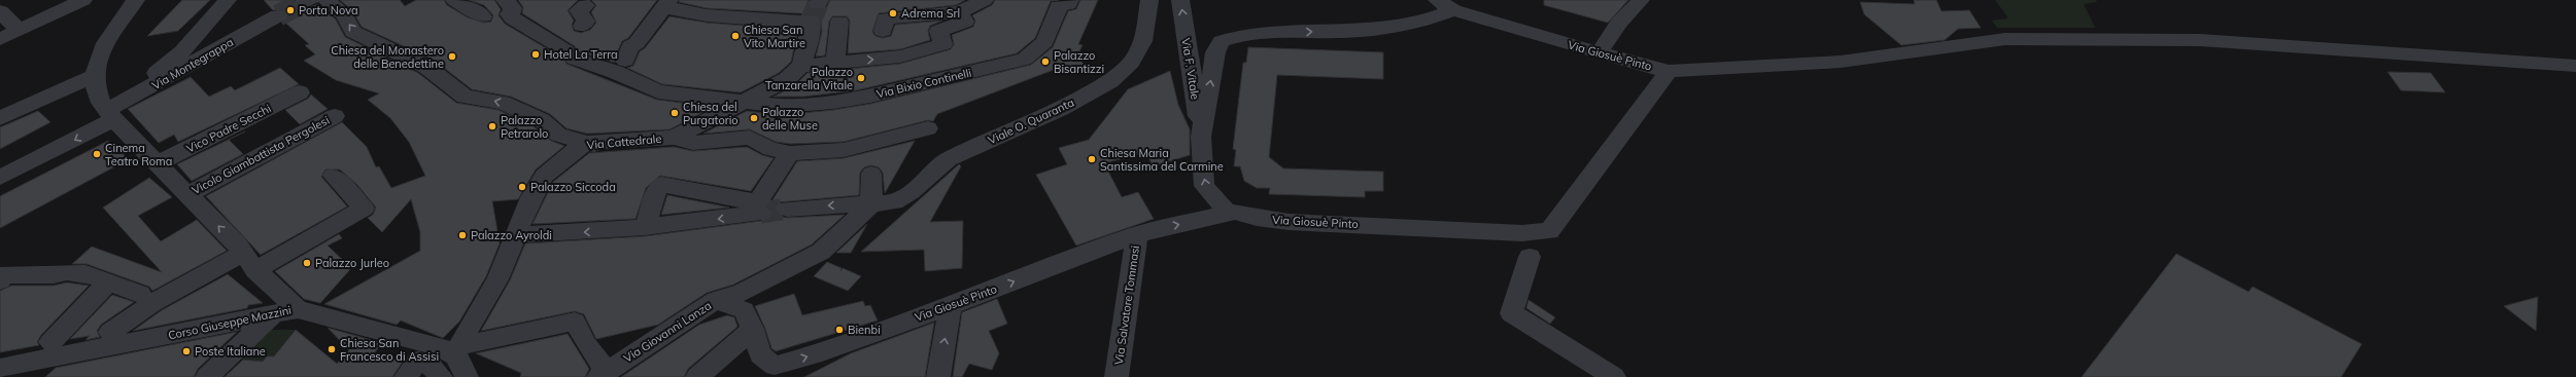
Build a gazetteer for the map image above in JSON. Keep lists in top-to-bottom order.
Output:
{
  "streets": {
    "street": [
      "Via Giosuè Pinto",
      "Via Montegrappa",
      "Via F. Vitale",
      "Via Bixio Continelli",
      "Viale O. Quaranta",
      "Vico Padre Secchi",
      "Via Cattedrale",
      "Vicolo Giambattista Pergolesi",
      "Via Salvatore Tommasi",
      "Corso Giuseppe Mazzini",
      "Via Giovanni Lanza"
    ]
  },
  "crossings": [
    ["Via Giosuè Pinto", "Via Salvatore Tommasi"],
    ["Via Giosuè Pinto", "Via Giovanni Lanza"],
    ["Via Bixio Continelli", "Via Cattedrale"],
    ["Viale O. Quaranta", "Via Giovanni Lanza"],
    ["Via Cattedrale", "Corso Giuseppe Mazzini"]
  ],
  "one_way": ["Via F. Vitale"],
  "places": [
    "Porta Nova",
    "Adrema Srl",
    "Chiesa San Vito Martire",
    "Hotel La Terra",
    "Chiesa del Monastero delle Benedettine",
    "Palazzo Bisantizzi",
    "Palazzo Tanzarella Vitale",
    "Chiesa del Purgatorio",
    "Palazzo delle Muse",
    "Palazzo Petrarolo",
    "Cinema Teatro Roma",
    "Chiesa Maria Santissima del Carmine",
    "Palazzo Siccoda",
    "Palazzo Ayroldi",
    "Palazzo Jurleo",
    "Bienbi",
    "Chiesa San Francesco di Assisi",
    "Poste Italiane"
  ]
}
